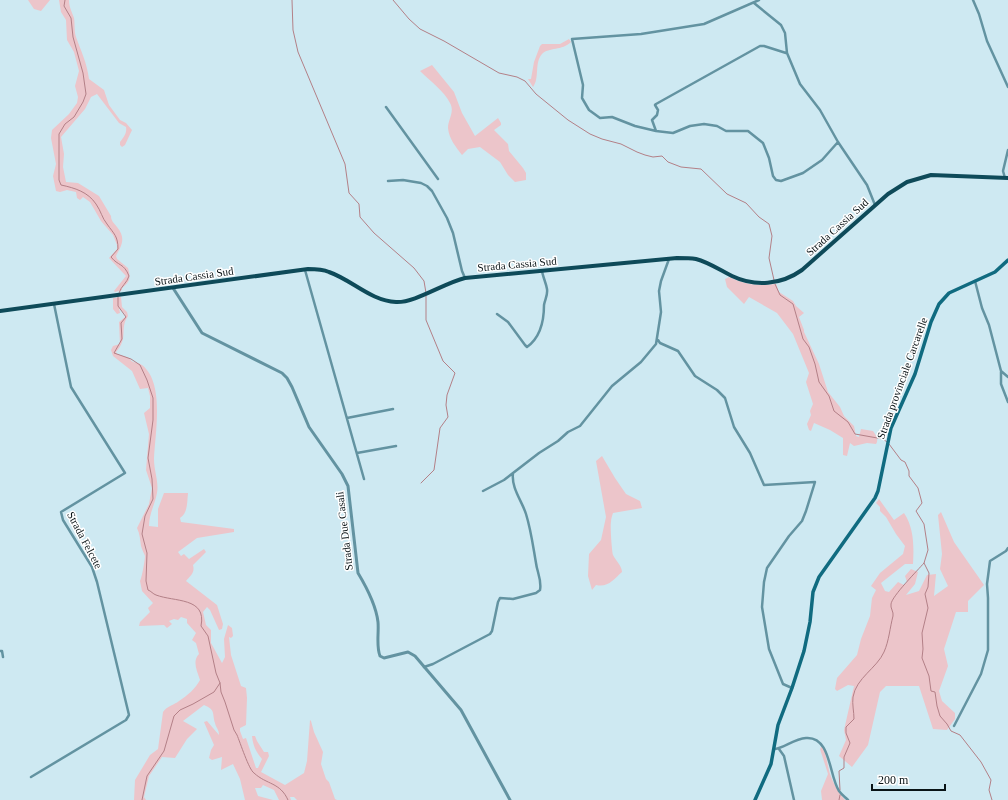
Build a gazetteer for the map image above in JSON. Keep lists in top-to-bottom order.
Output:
{
  "streets": {
    "main road": ["Strada Cassia Sud", "Strada provinciale Carcarelle"],
    "street": ["Strada Due Casali", "Strada Felcete"]
  },
  "crossings": [
    ["Strada Cassia Sud", "Strada Due Casali"],
    ["Strada Cassia Sud", "Strada Felcete"]
  ],
  "scale_bar": "200 m"
}
